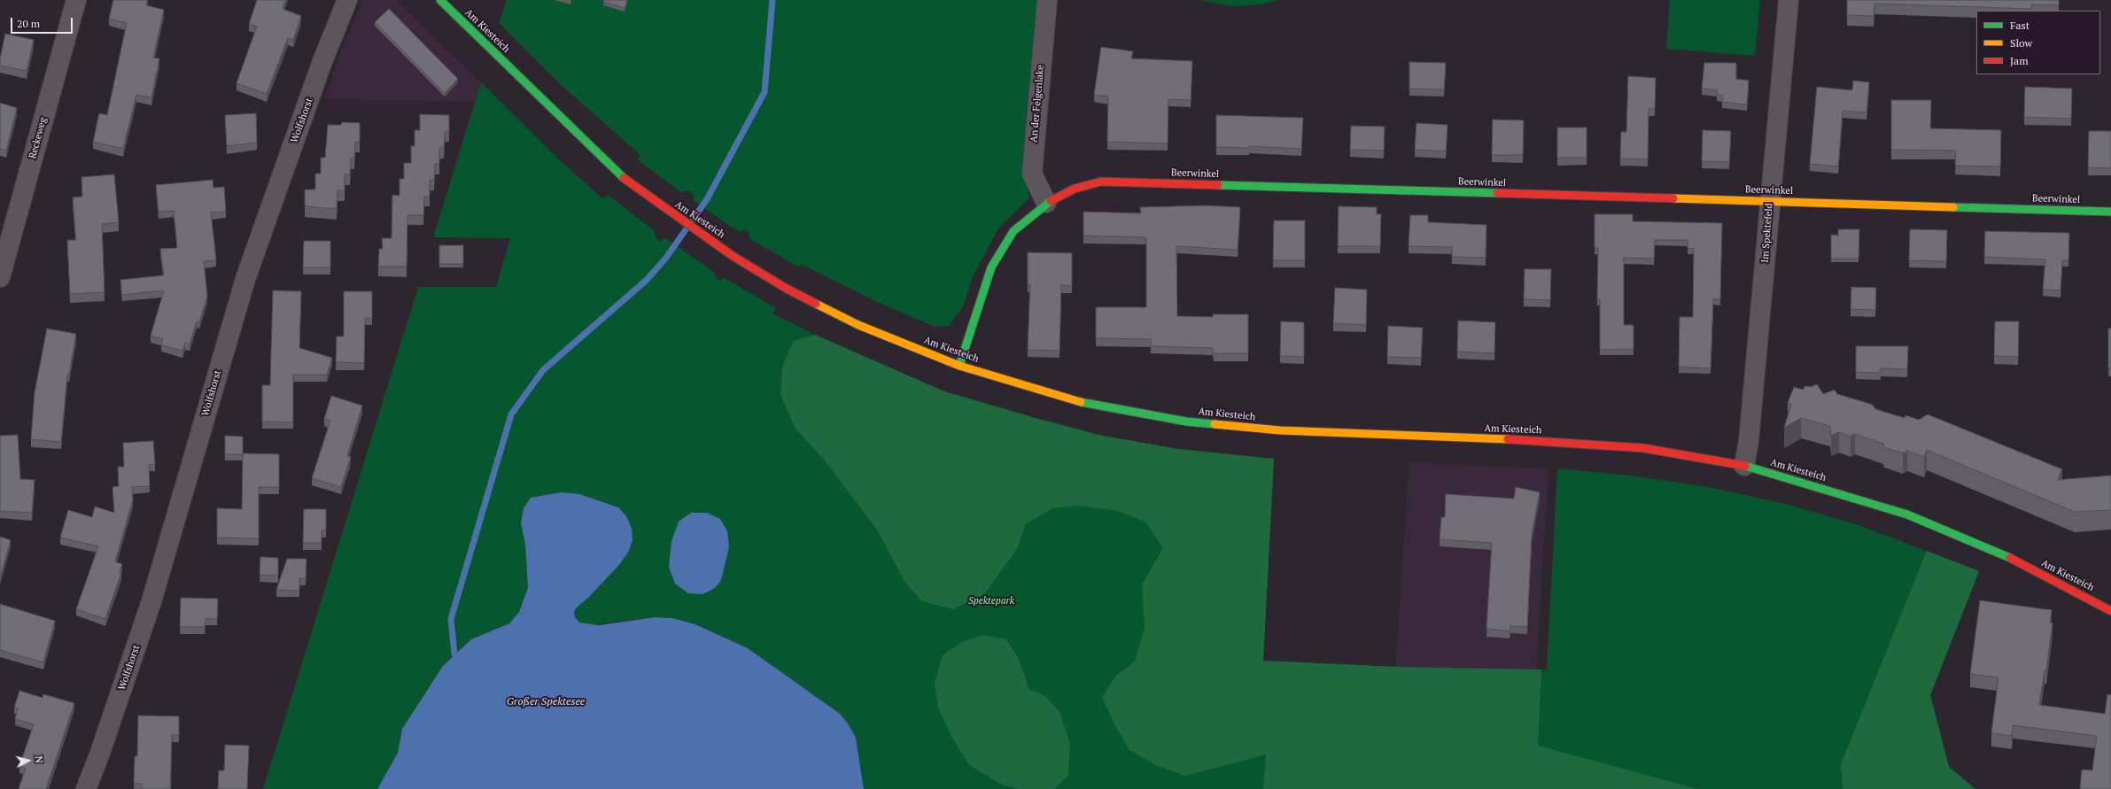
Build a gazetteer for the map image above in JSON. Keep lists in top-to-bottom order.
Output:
{
  "streets": {
    "street": [
      "Am Kiesteich",
      "An der Felgenlake",
      "Wolfshorst",
      "Reckeweg",
      "Beerwinkel",
      "Im Spektefeld"
    ]
  },
  "crossings": [
    ["Am Kiesteich", "Beerwinkel"],
    ["Am Kiesteich", "Im Spektefeld"],
    ["An der Felgenlake", "Beerwinkel"],
    ["Beerwinkel", "Im Spektefeld"]
  ],
  "water": ["Großer Spektesee"],
  "parks": ["Spektepark"],
  "legend": ["Fast", "Slow", "Jam"],
  "scale_bar": "20 m",
  "north": "right"
}
